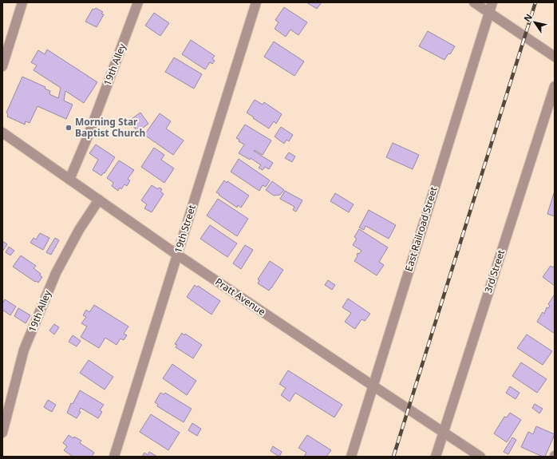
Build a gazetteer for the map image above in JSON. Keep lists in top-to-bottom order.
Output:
{
  "streets": {
    "street": [
      "19th Alley",
      "19th Street",
      "East Railroad Street",
      "3rd Street",
      "Pratt Avenue"
    ]
  },
  "crossings": [
    ["19th Alley", "Pratt Avenue"],
    ["19th Street", "Pratt Avenue"],
    ["East Railroad Street", "Pratt Avenue"],
    ["3rd Street", "Pratt Avenue"]
  ],
  "places": ["Morning Star Baptist Church"],
  "north": "top left"
}
